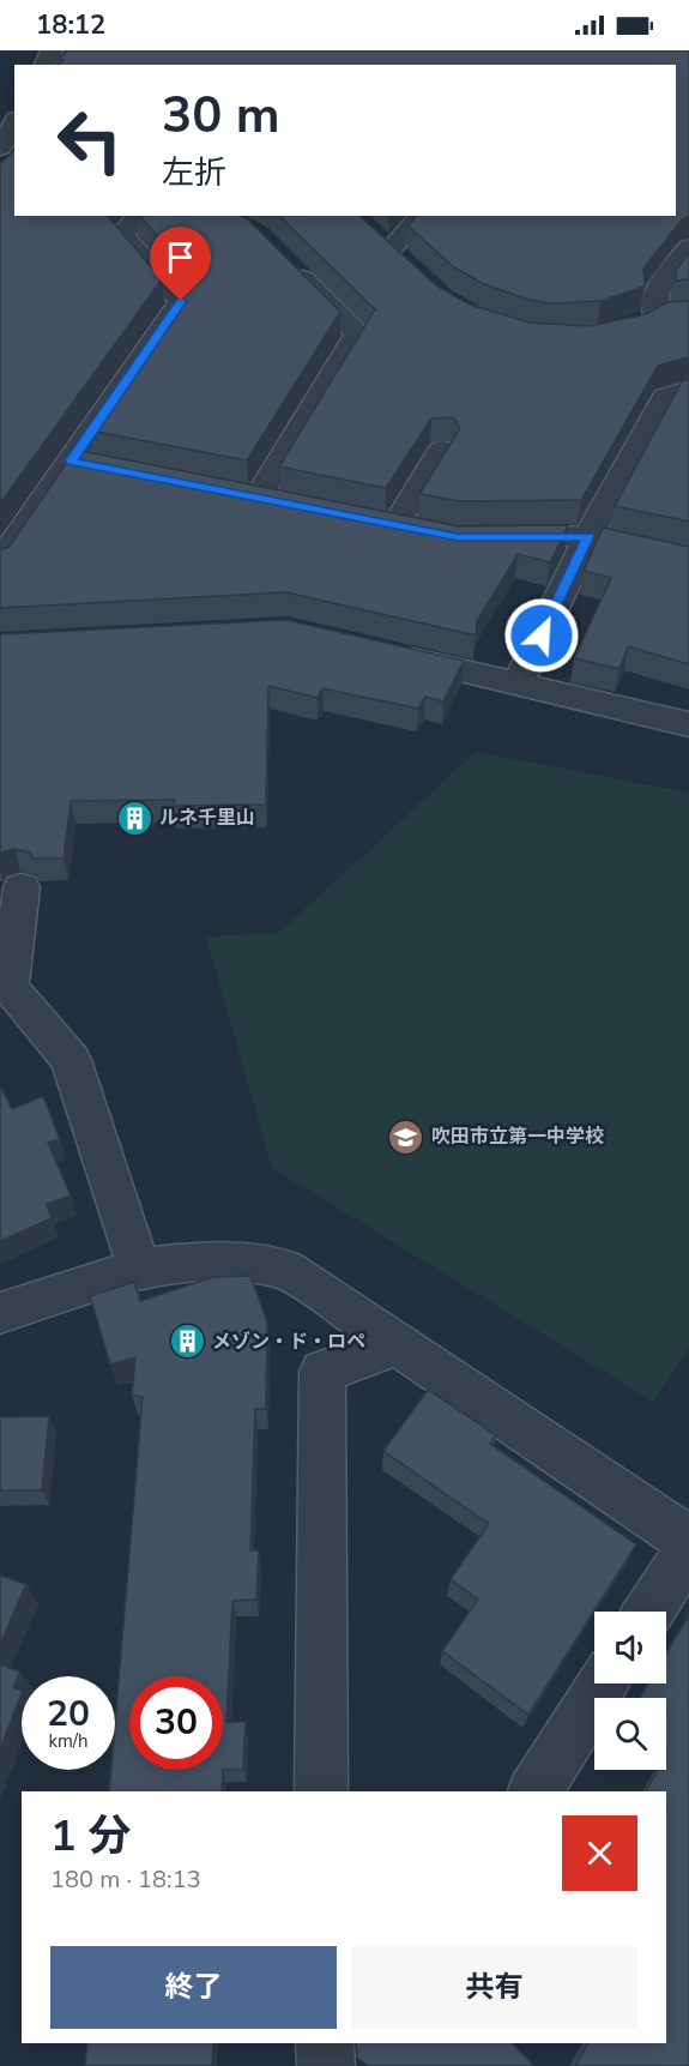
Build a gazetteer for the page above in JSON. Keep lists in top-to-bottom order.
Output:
{
  "places": {
    "building": ["ルネ千里山", "メゾン・ド・ロペ"],
    "school or university": ["吹田市立第一中学校"]
  },
  "page": {
    "status": "18:12",
    "turn": ["30 m", "左折"],
    "speed": "20 km/h",
    "limit": "30",
    "heading": ["1 分", "180 m · 18:13"],
    "buttons": ["終了", "共有"]
  }
}
